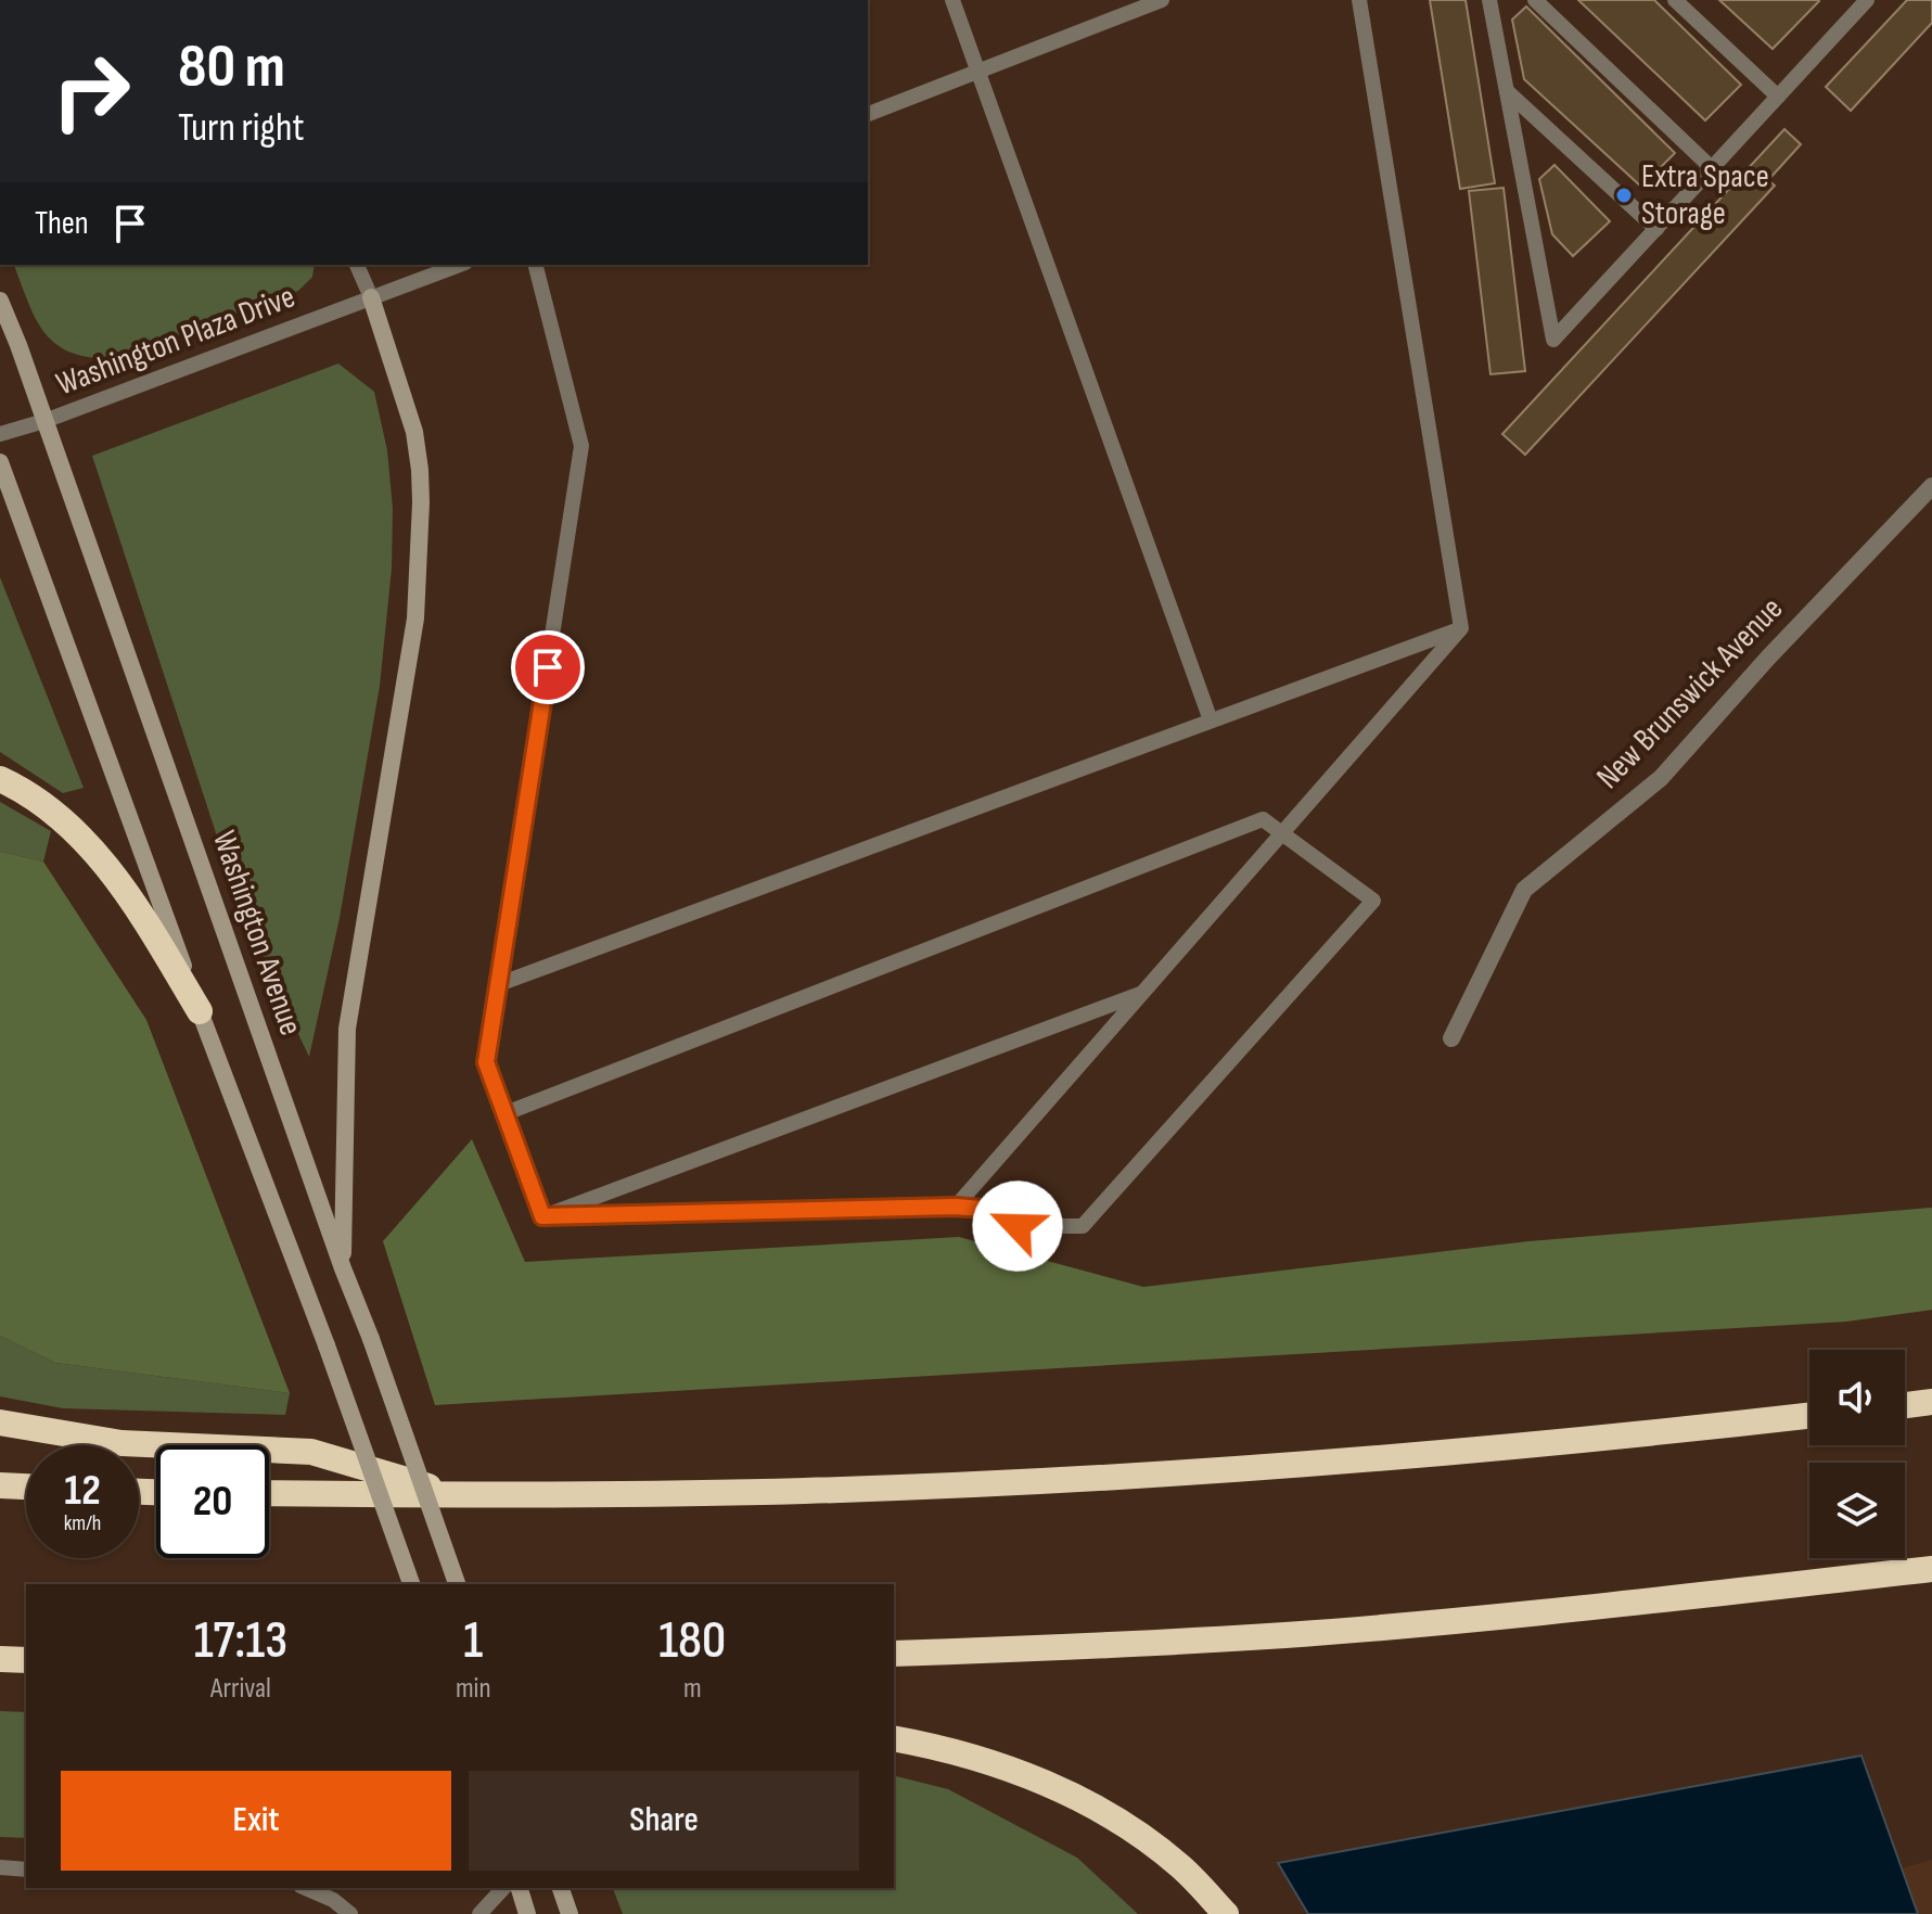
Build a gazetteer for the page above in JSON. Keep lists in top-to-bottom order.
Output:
{
  "streets": {
    "main road": ["Washington Avenue"],
    "street": ["New Brunswick Avenue"],
    "lane": ["Washington Plaza Drive"]
  },
  "crossings": [
    ["Washington Plaza Drive", "Washington Avenue"]
  ],
  "places": ["Extra Space Storage"],
  "page": {
    "turn": ["80 m", "Turn right"],
    "then": "Then",
    "speed": "12 km/h",
    "limit": "20",
    "eta": [
      "17:13",
      "Arrival",
      "1",
      "min",
      "180",
      "m"
    ],
    "buttons": ["Exit", "Share"]
  }
}
